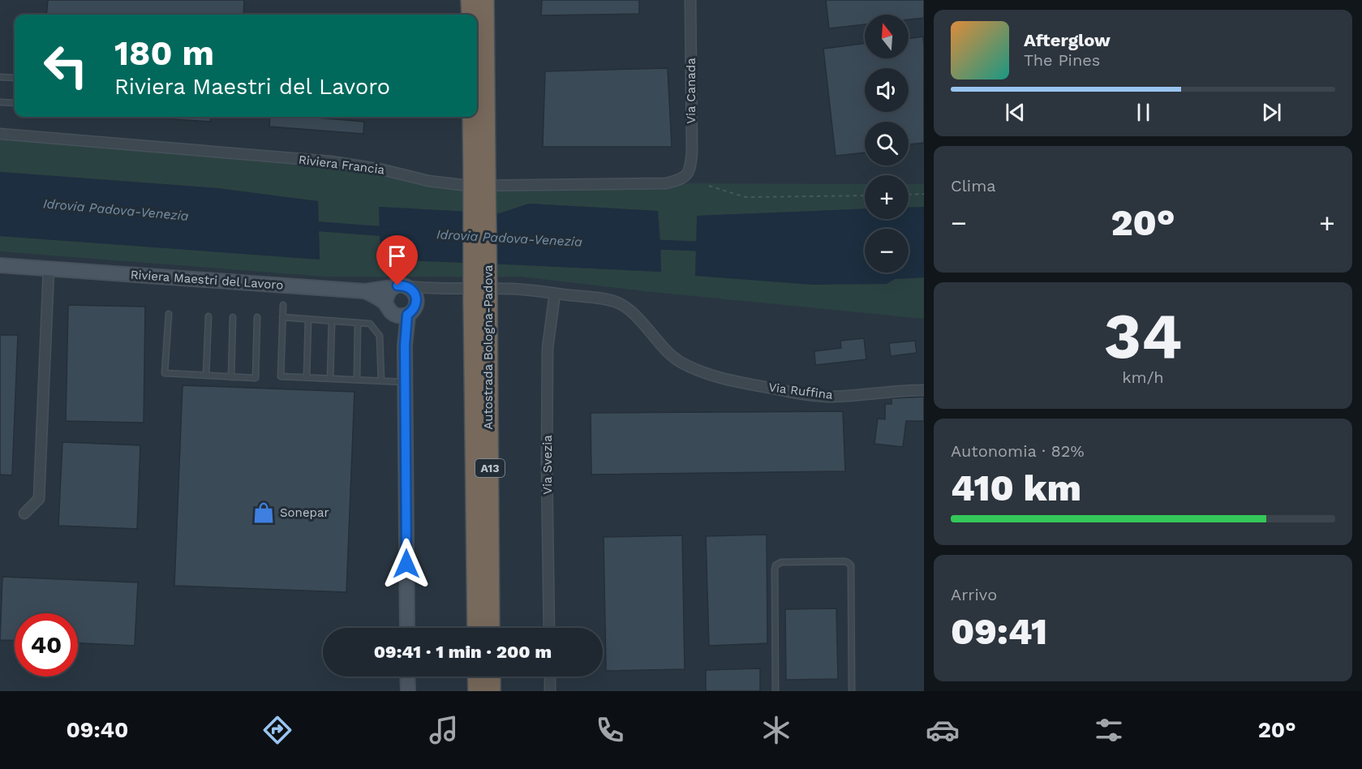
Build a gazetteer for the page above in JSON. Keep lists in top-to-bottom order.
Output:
{
  "streets": {
    "highway": ["Autostrada Bologna-Padova", "A13"],
    "street": [
      "Via Canada",
      "Riviera Francia",
      "Riviera Maestri del Lavoro",
      "Via Ruffina",
      "Via Svezia"
    ]
  },
  "crossings": [
    ["Via Canada", "Riviera Francia"],
    ["Riviera Maestri del Lavoro", "Via Ruffina"],
    ["Riviera Maestri del Lavoro", "Via Svezia"]
  ],
  "water": ["Idrovia Padova-Venezia"],
  "places": {
    "shop": ["Sonepar"]
  },
  "north": "top",
  "page": {
    "map_buttons": ["+", "−"],
    "turn": ["180 m", "Riviera Maestri del Lavoro"],
    "song": ["Afterglow", "The Pines"],
    "tile": [
      "Clima",
      ["34", "km/h"],
      ["Autonomia · 82%", "410 km"],
      ["Arrivo", "09:41"]
    ],
    "heat": ["−", "20°", "+"],
    "limit": "40",
    "trip": "09:41 · 1 min · 200 m",
    "tabs": ["09:40", "20°"]
  }
}
